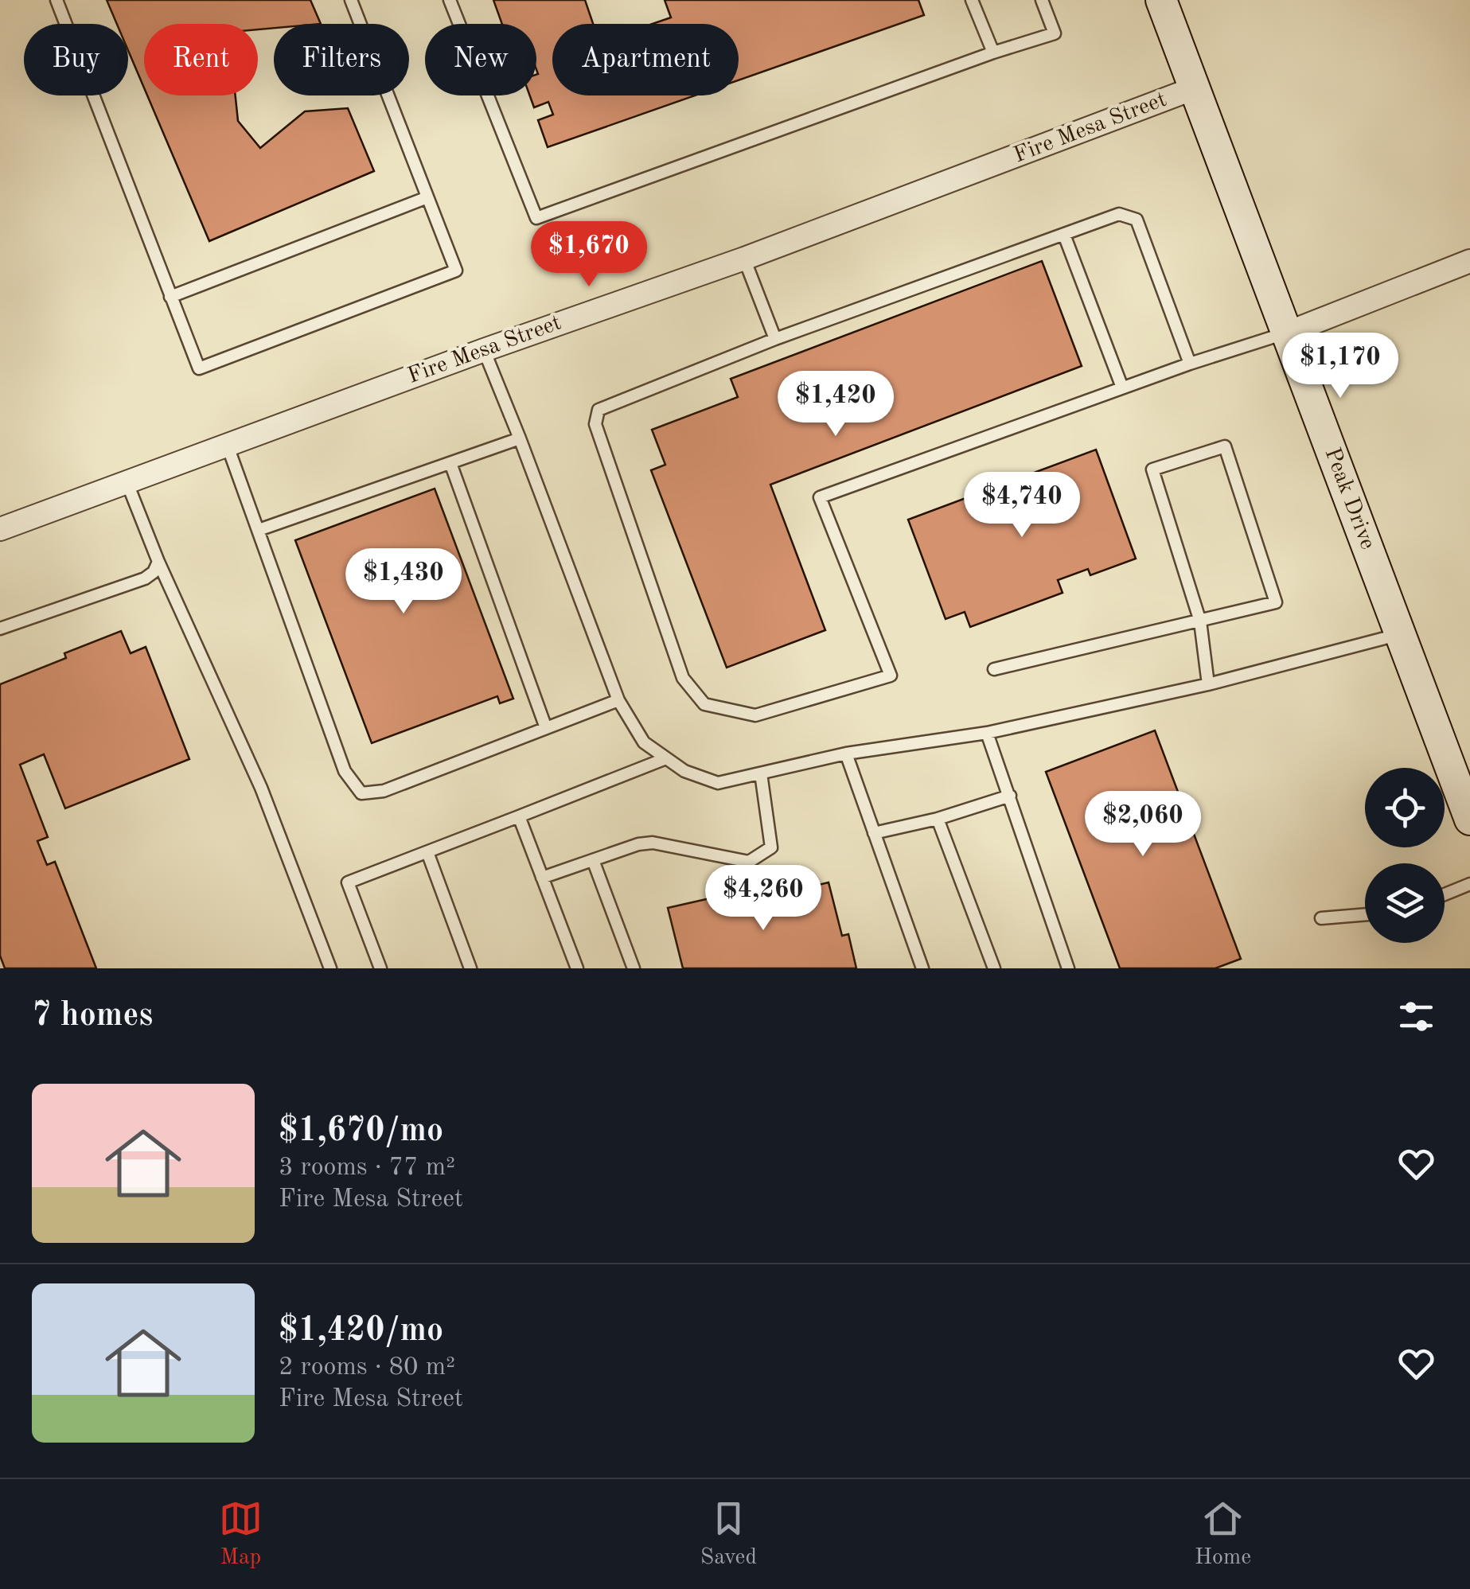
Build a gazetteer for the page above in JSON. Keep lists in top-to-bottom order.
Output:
{
  "streets": {
    "street": ["Fire Mesa Street", "Peak Drive"]
  },
  "crossings": [
    ["Fire Mesa Street", "Peak Drive"]
  ],
  "page": {
    "chip": [
      "Buy",
      "Rent",
      "Filters",
      "New",
      "Apartment"
    ],
    "price": [
      "$1,670",
      "$1,170",
      "$1,420",
      "$4,740",
      "$1,430",
      "$2,060",
      "$4,260"
    ],
    "heading": "7 homes",
    "list": [
      {
        "name": "$1,670/mo",
        "note": "3 rooms · 77 m² · Fire Mesa Street"
      },
      {
        "name": "$1,420/mo",
        "note": "2 rooms · 80 m² · Fire Mesa Street"
      }
    ],
    "tabs": ["Map", "Saved", "Home"]
  }
}
